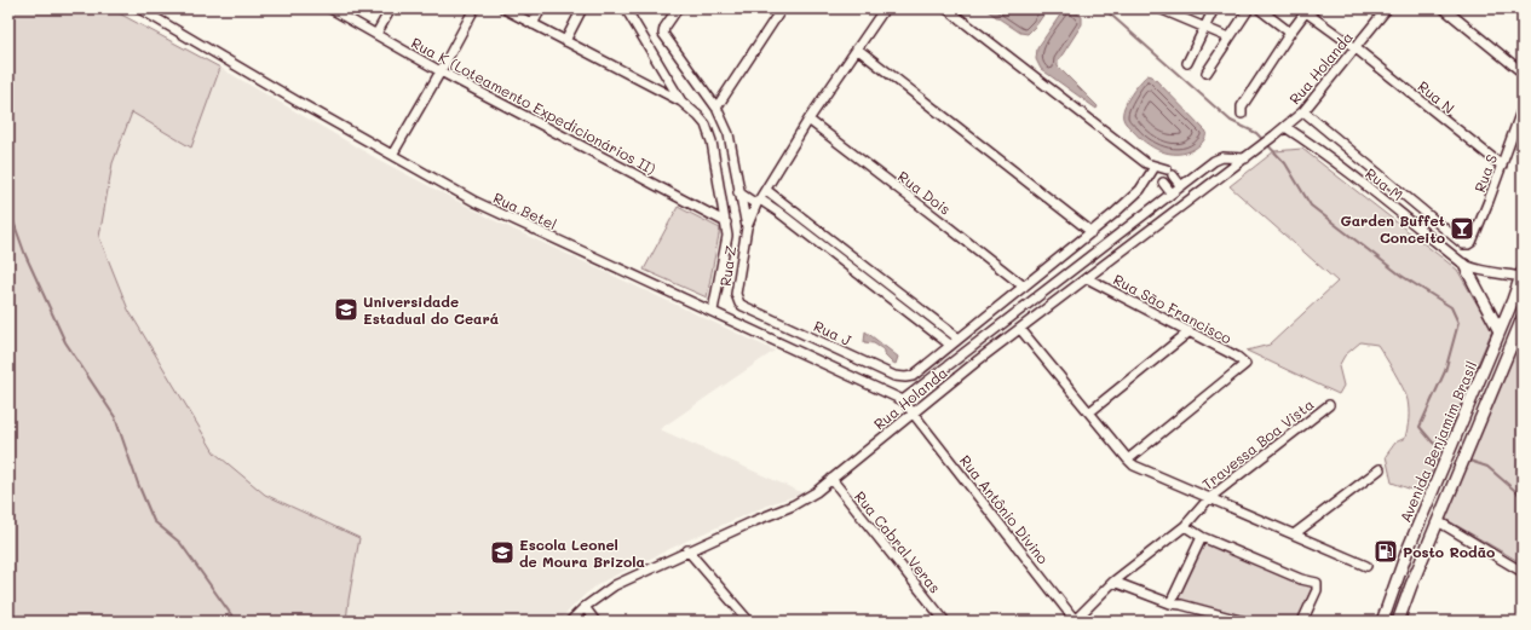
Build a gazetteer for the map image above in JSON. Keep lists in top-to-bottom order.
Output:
{
  "streets": {
    "main road": ["Avenida Benjamim Brasil"],
    "street": [
      "Rua Holanda",
      "Rua N",
      "Rua K (Loteamento Expedicionários II)",
      "Rua S",
      "Rua M",
      "Rua Dois",
      "Rua Betel",
      "Rua Z",
      "Rua São Francisco",
      "Rua J",
      "Travessa Boa Vista",
      "Rua Antônio Divino",
      "Rua Cabral Veras"
    ]
  },
  "crossings": [
    ["Rua Holanda", "Rua N"],
    ["Rua Holanda", "Rua M"],
    ["Rua Holanda", "Rua Dois"],
    ["Rua Holanda", "Rua Betel"],
    ["Rua Holanda", "Rua São Francisco"],
    ["Rua Holanda", "Rua J"],
    ["Rua Holanda", "Rua Antônio Divino"],
    ["Rua Holanda", "Rua Cabral Veras"],
    ["Rua N", "Rua S"],
    ["Rua S", "Rua M"],
    ["Rua M", "Avenida Benjamim Brasil"],
    ["Rua Betel", "Rua Antônio Divino"],
    ["Rua Z", "Rua J"],
    ["Travessa Boa Vista", "Rua Antônio Divino"]
  ],
  "places": {
    "bar": ["Garden Buffet Conceito"],
    "school or university": ["Universidade Estadual do Ceará", "Escola Leonel de Moura Brizola"],
    "fuel station": ["Posto Rodão"]
  }
}
